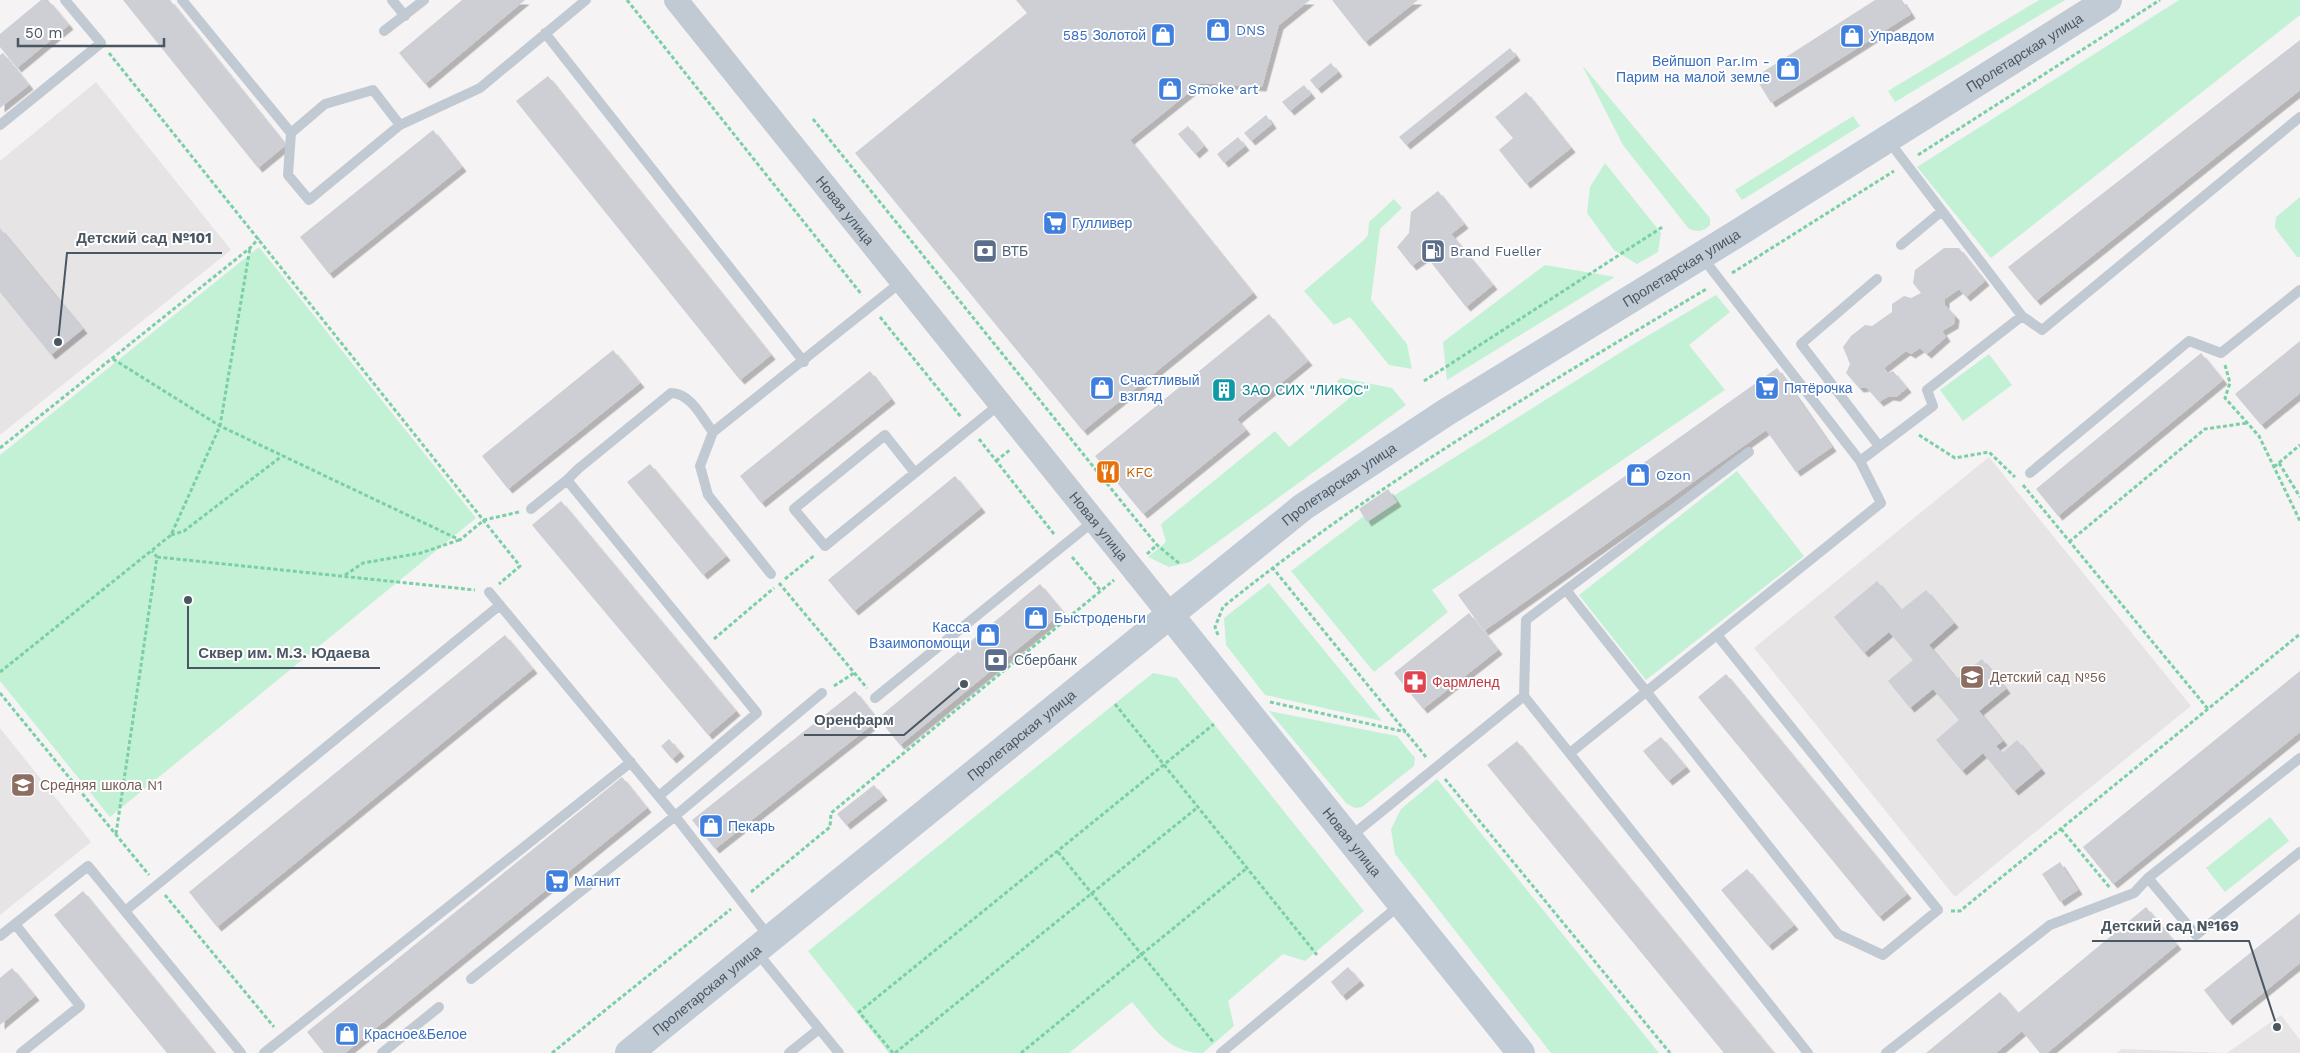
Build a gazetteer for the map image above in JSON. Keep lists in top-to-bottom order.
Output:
{
  "streets": {
    "main road": ["Пролетарская улица", "Новая улица"]
  },
  "crossings": [
    ["Пролетарская улица", "Новая улица"]
  ],
  "places": {
    "shop": [
      "DNS",
      "585 Золотой",
      "Управдом",
      "Вейпшоп Par.Im - Парим на малой земле",
      "Smoke art",
      "Счастливый взгляд",
      "Ozon",
      "Быстроденьги",
      "Касса Взаимопомощи",
      "Пекарь",
      "Красное&Белое"
    ],
    "supermarket": ["Гулливер", "Пятёрочка", "Магнит"],
    "bank": ["ВТБ", "Сбербанк"],
    "fuel station": ["Brand Fueller"],
    "other": [
      "Детский сад №101",
      "Сквер им. М.З. Юдаева",
      "Оренфарм",
      "Детский сад №169"
    ],
    "building": ["ЗАО СИХ \"ЛИКОС\""],
    "restaurant": ["KFC"],
    "school or university": ["Детский сад №56", "Средняя школа N1"],
    "pharmacy": ["Фармленд"]
  },
  "scale_bar": "50 m"
}
